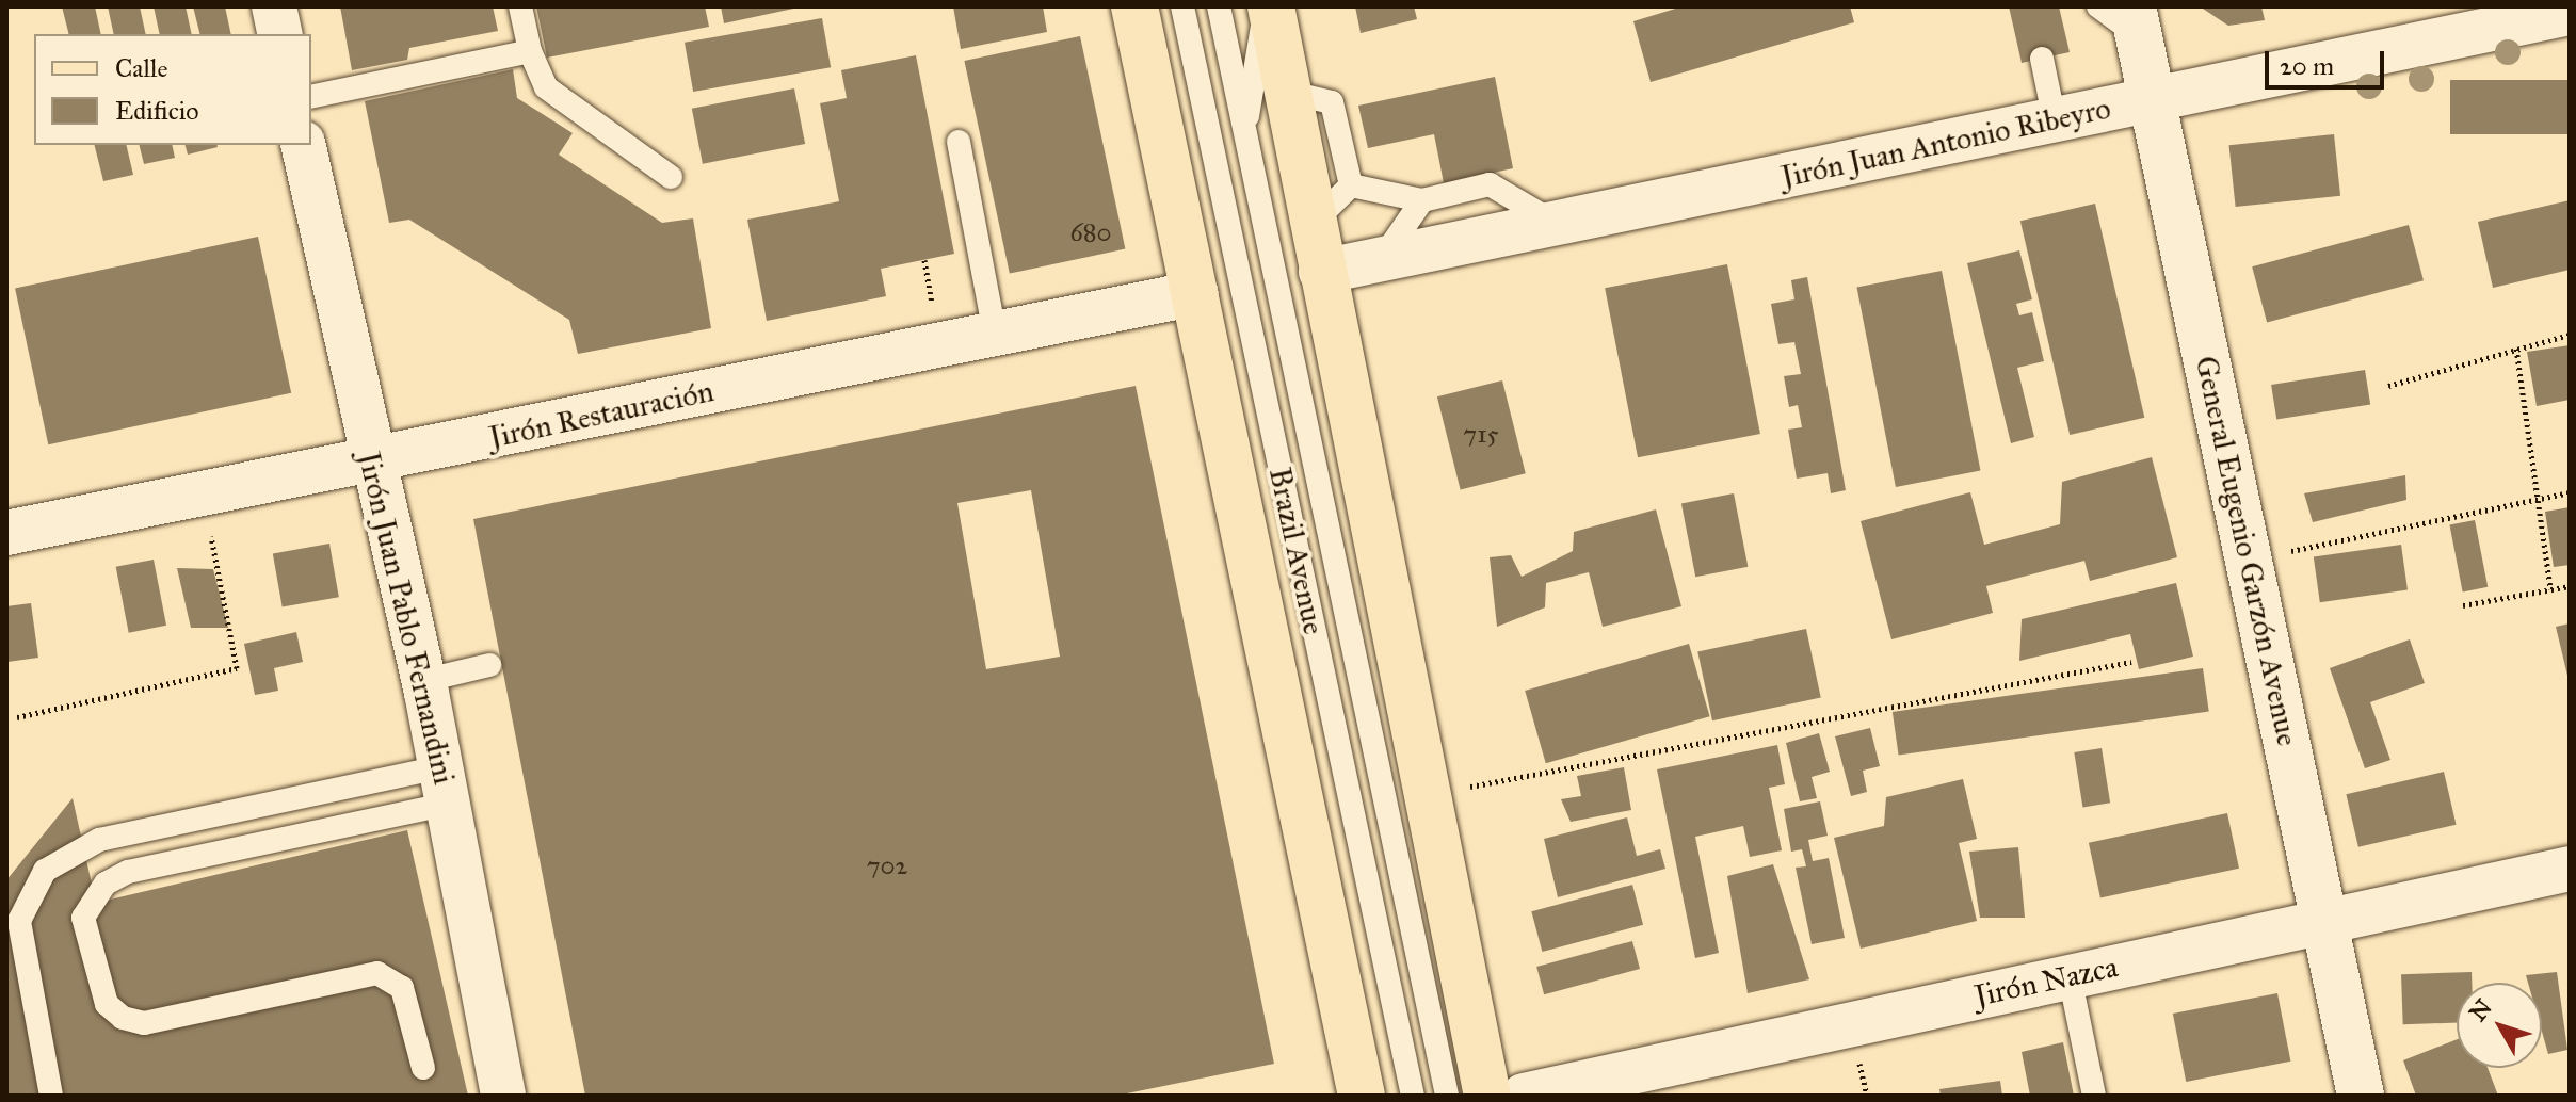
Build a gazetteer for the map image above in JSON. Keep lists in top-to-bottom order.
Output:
{
  "streets": {
    "main road": ["Brazil Avenue", "General Eugenio Garzón Avenue"],
    "street": [
      "Jirón Juan Antonio Ribeyro",
      "Jirón Restauración",
      "Jirón Juan Pablo Fernandini",
      "Jirón Nazca"
    ]
  },
  "crossings": [
    ["Jirón Juan Antonio Ribeyro", "General Eugenio Garzón Avenue"],
    ["Jirón Restauración", "Brazil Avenue"],
    ["Jirón Restauración", "Jirón Juan Pablo Fernandini"],
    ["General Eugenio Garzón Avenue", "Jirón Nazca"]
  ],
  "house_numbers": ["680", "715", "702"],
  "legend": ["Calle", "Edificio"],
  "scale_bar": "20 m",
  "north": "top left"
}
